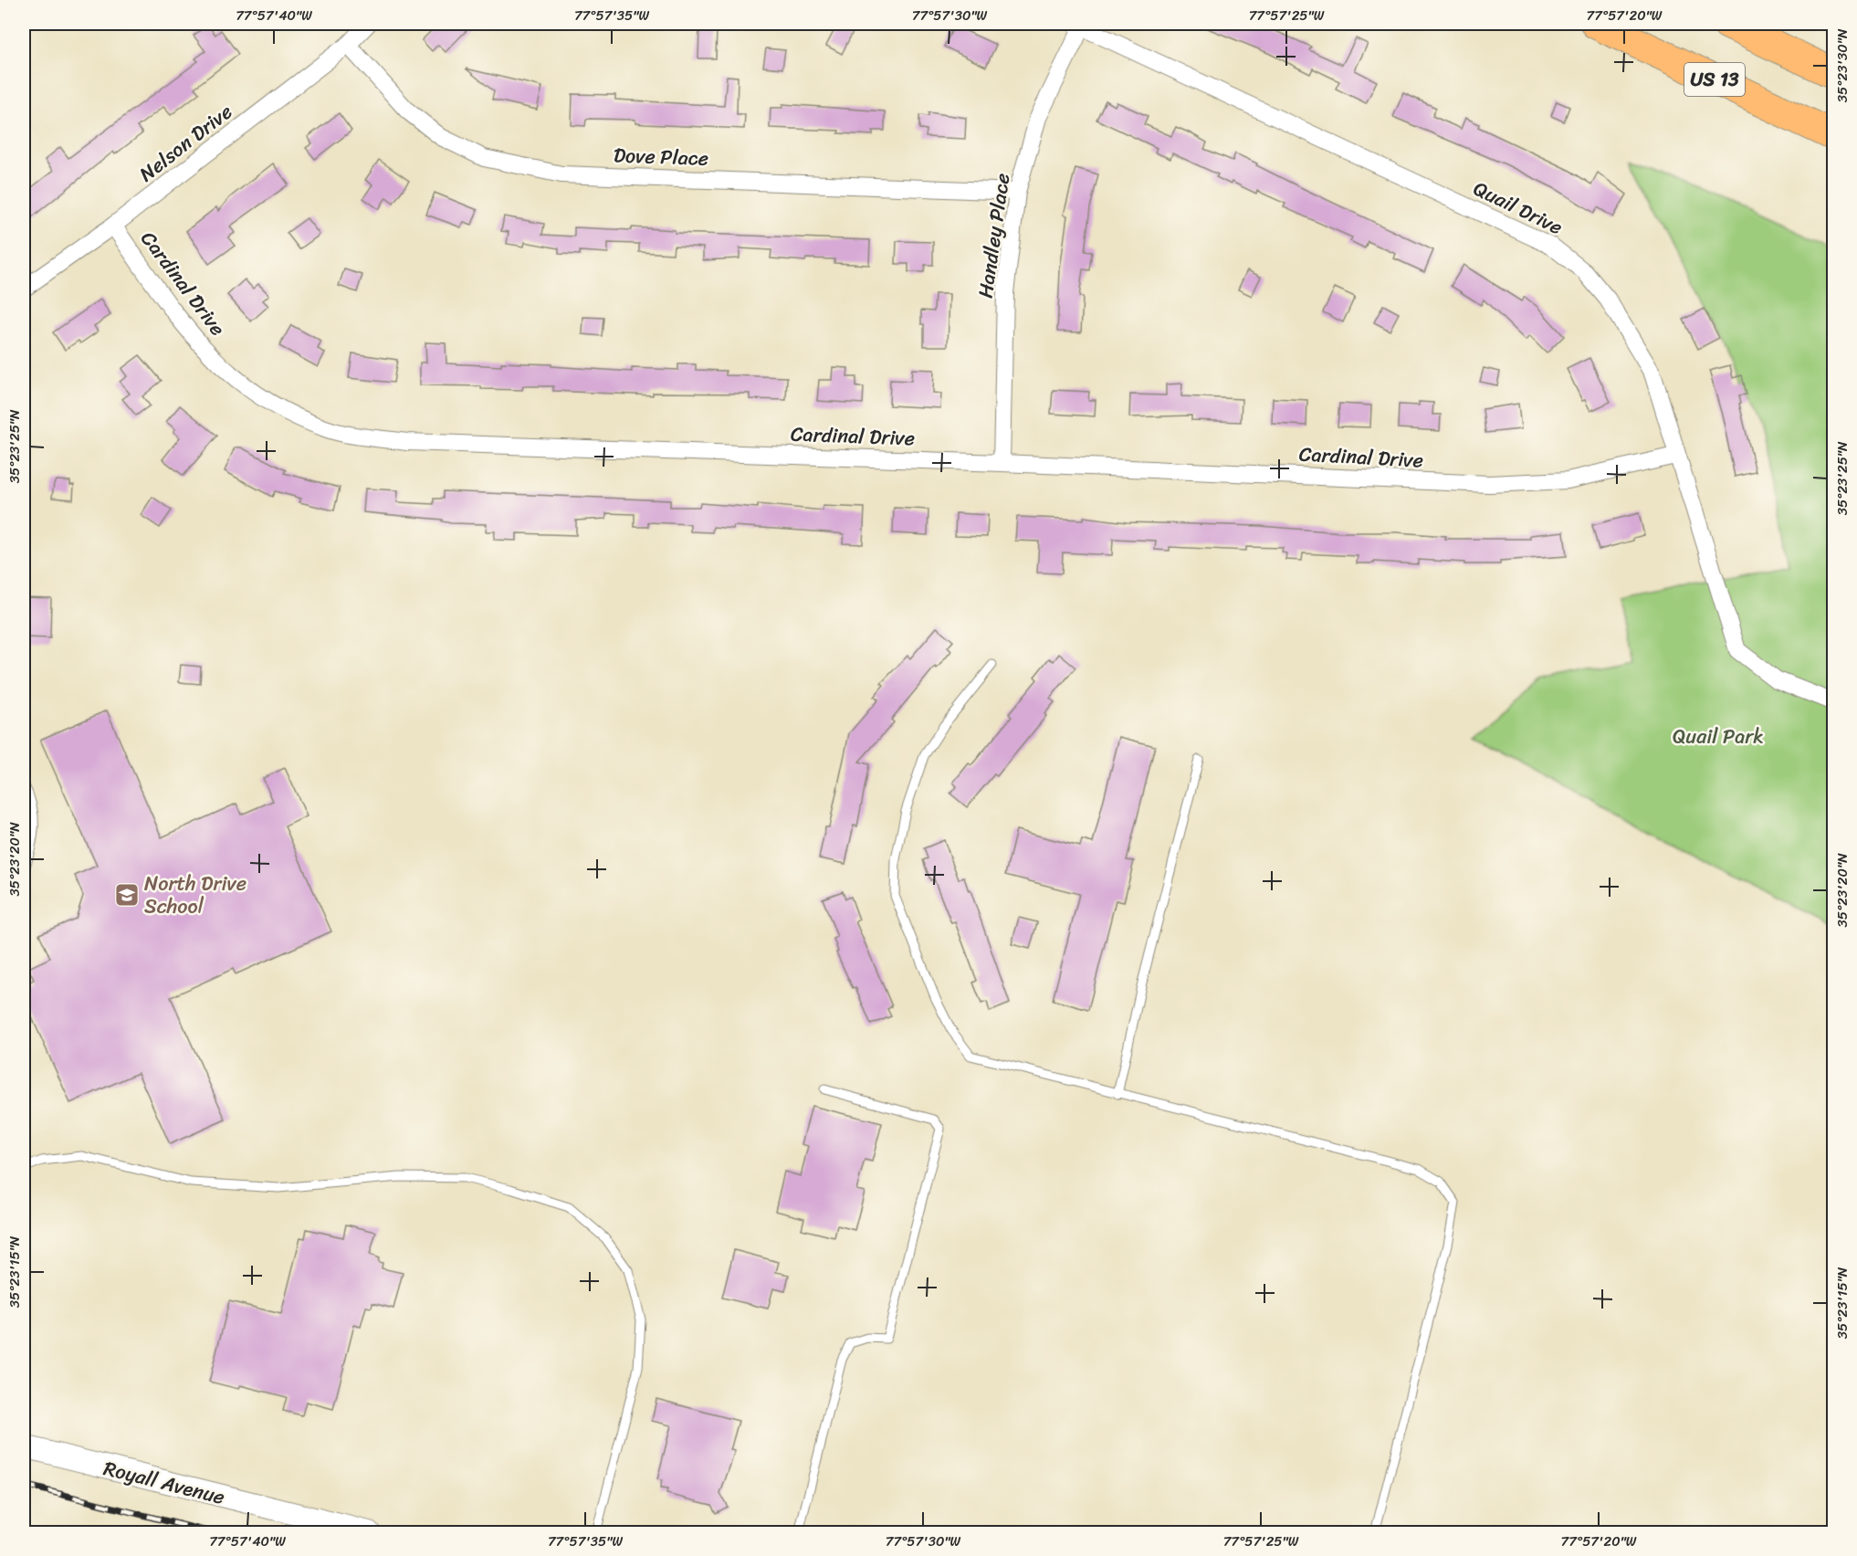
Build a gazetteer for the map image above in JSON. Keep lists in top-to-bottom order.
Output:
{
  "streets": {
    "highway": ["US 13"],
    "street": [
      "Nelson Drive",
      "Dove Place",
      "Quail Drive",
      "Handley Place",
      "Cardinal Drive",
      "Royall Avenue"
    ]
  },
  "crossings": [
    ["Nelson Drive", "Dove Place"],
    ["Nelson Drive", "Cardinal Drive"],
    ["Dove Place", "Handley Place"],
    ["Quail Drive", "Handley Place"],
    ["Quail Drive", "Cardinal Drive"],
    ["Handley Place", "Cardinal Drive"]
  ],
  "parks": ["Quail Park"],
  "places": {
    "school or university": ["North Drive School"]
  },
  "coordinates": [
    "77°57'40\"W",
    "77°57'35\"W",
    "77°57'30\"W",
    "77°57'25\"W",
    "77°57'20\"W",
    "35°23'30\"N",
    "35°23'25\"N",
    "35°23'20\"N",
    "35°23'15\"N"
  ]
}
